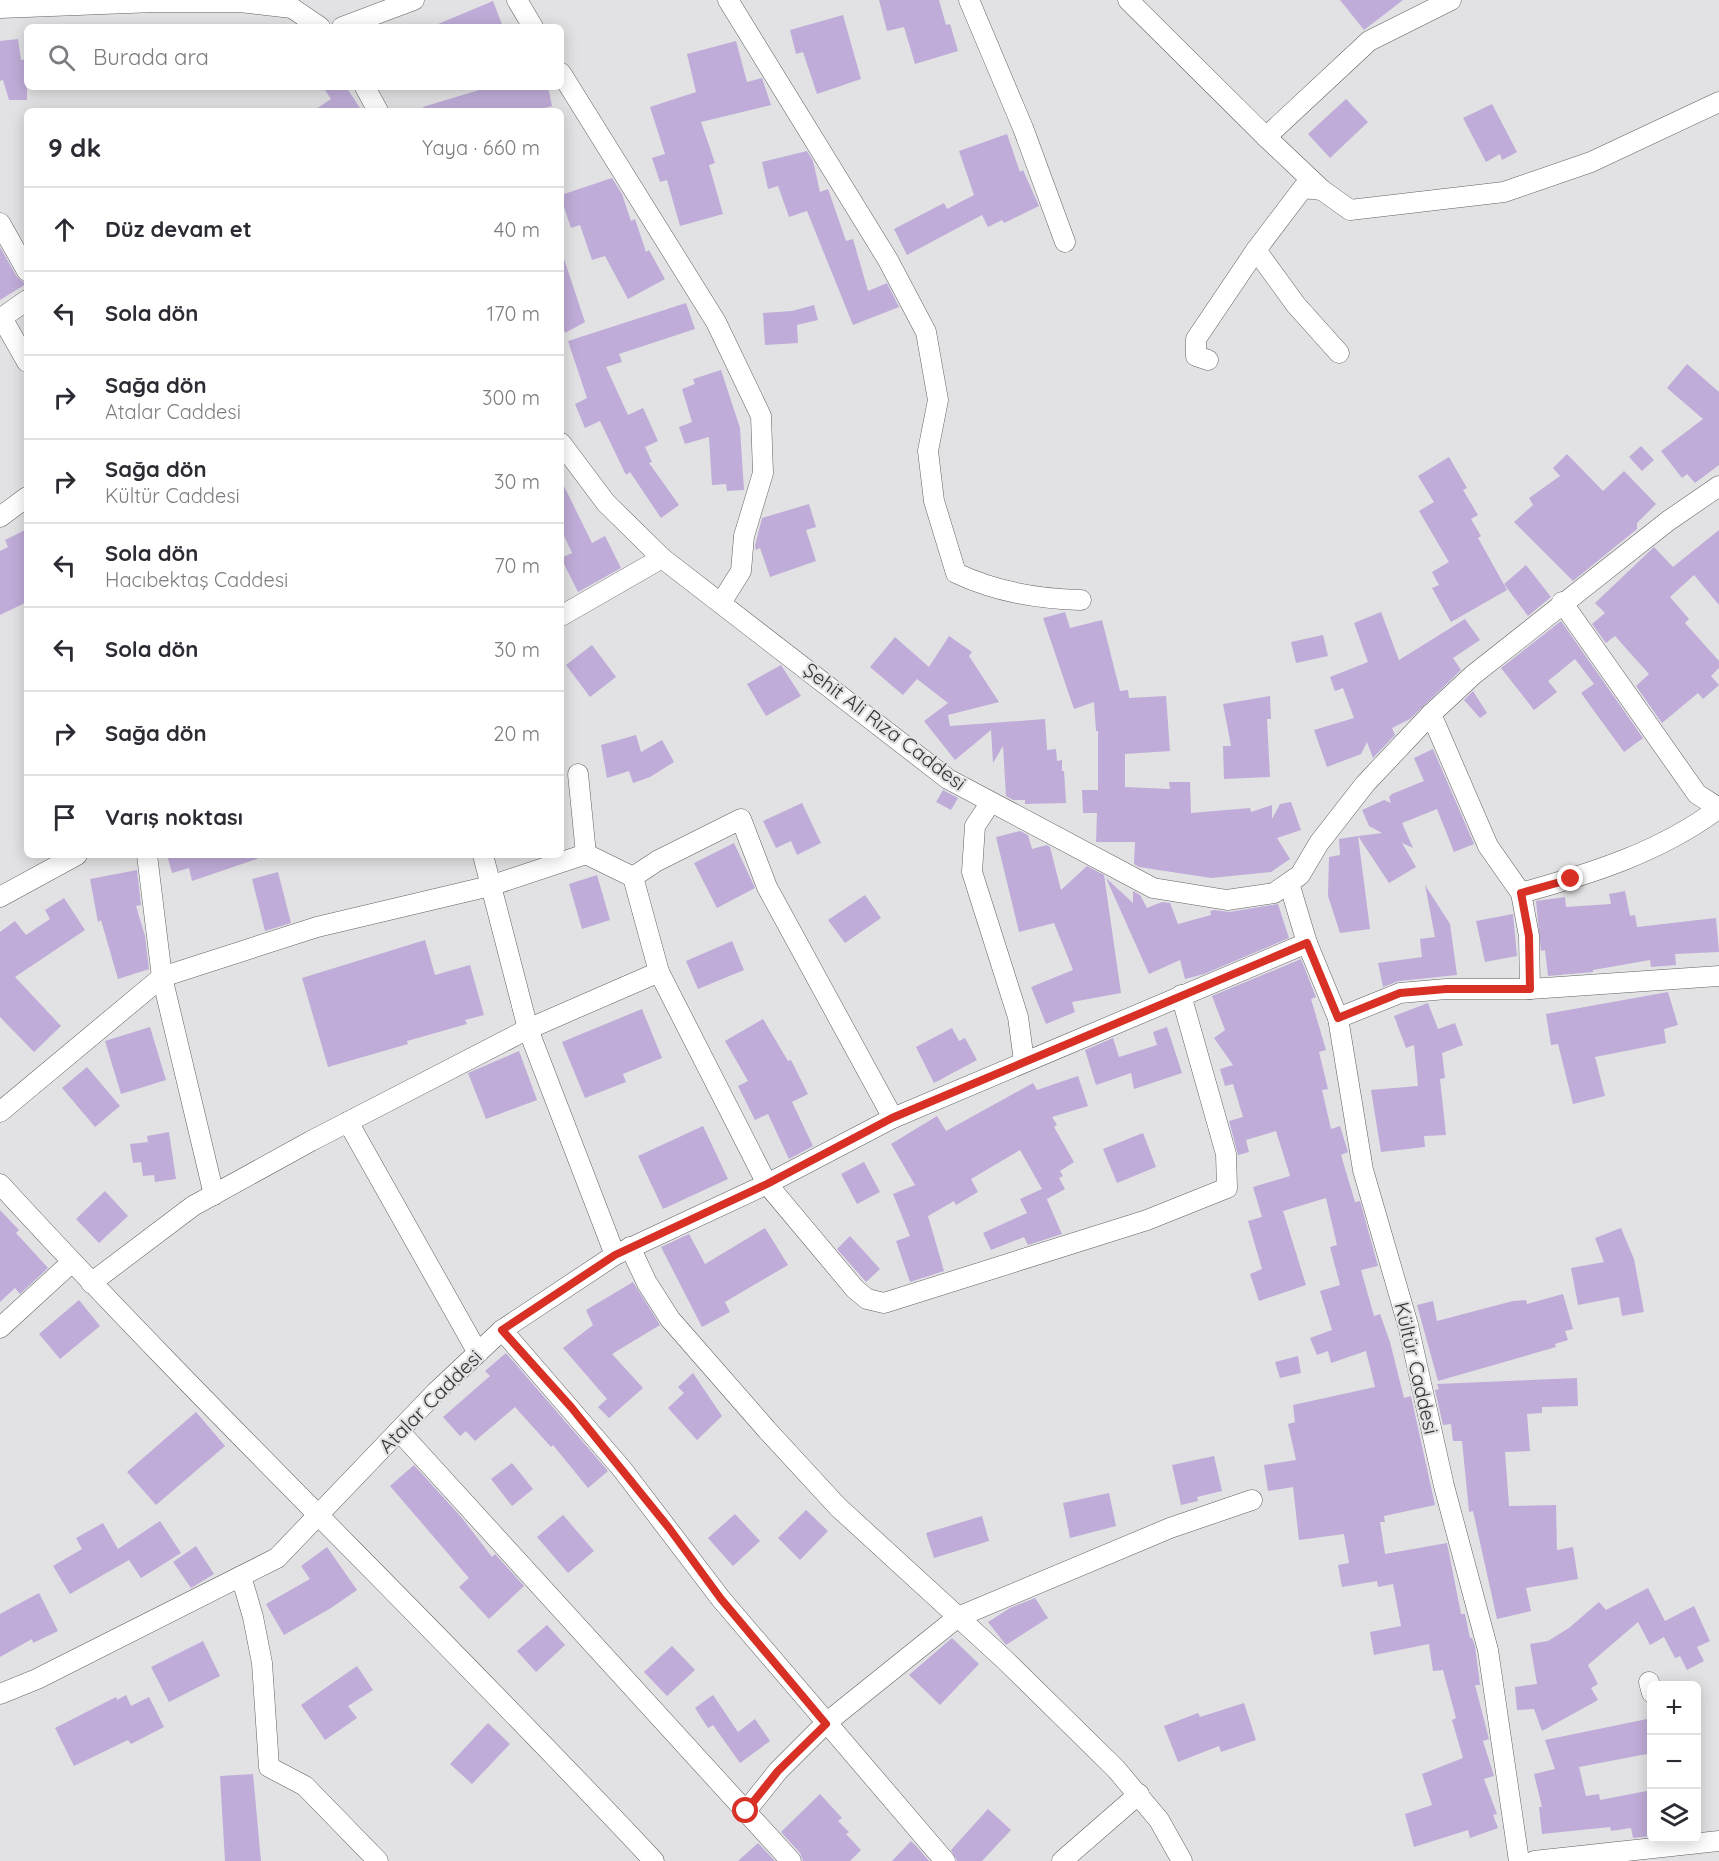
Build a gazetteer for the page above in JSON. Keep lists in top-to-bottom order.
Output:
{
  "streets": {
    "street": ["Şehit Ali Rıza Caddesi", "Kültür Caddesi", "Atalar Caddesi"]
  },
  "crossings": [
    ["Şehit Ali Rıza Caddesi", "Kültür Caddesi"],
    ["Kültür Caddesi", "Atalar Caddesi"]
  ],
  "page": {
    "search": "Burada ara",
    "heading": ["9 dk", "Yaya · 660 m"],
    "list": [
      ["Düz devam et", "40 m"],
      ["Sola dön", "170 m"],
      ["Sağa dön", "Atalar Caddesi", "300 m"],
      ["Sağa dön", "Kültür Caddesi", "30 m"],
      ["Sola dön", "Hacıbektaş Caddesi", "70 m"],
      ["Sola dön", "30 m"],
      ["Sağa dön", "20 m"],
      "Varış noktası"
    ],
    "map_buttons": ["+", "−"]
  }
}
